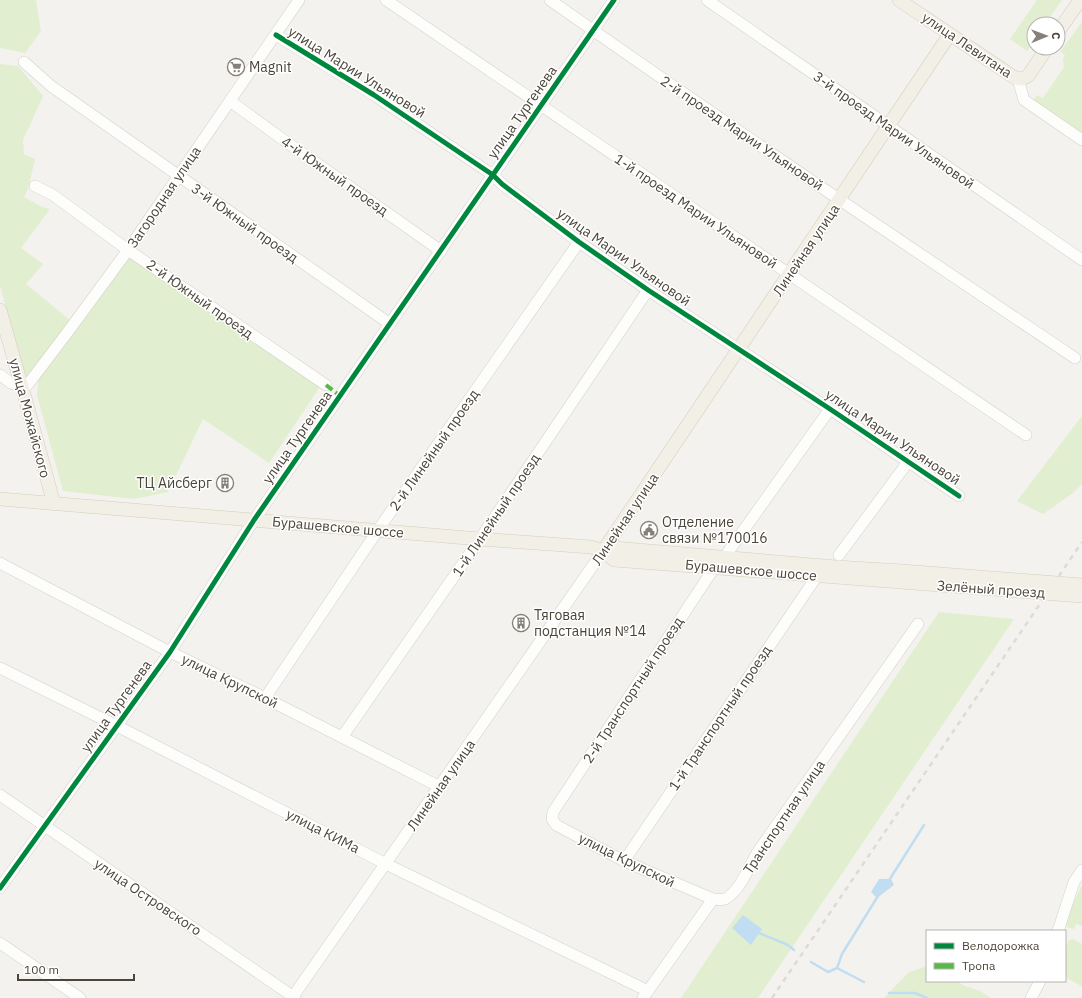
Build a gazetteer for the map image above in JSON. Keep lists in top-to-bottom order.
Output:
{
  "streets": {
    "main road": [
      "улица Левитана",
      "Линейная улица",
      "улица Можайского",
      "Бурашевское шоссе",
      "Зелёный проезд"
    ],
    "street": [
      "улица Марии Ульяновой",
      "улица Тургенева",
      "3-й проезд Марии Ульяновой",
      "2-й проезд Марии Ульяновой",
      "4-й Южный проезд",
      "Загородная улица",
      "1-й проезд Марии Ульяновой",
      "3-й Южный проезд",
      "2-й Южный проезд",
      "2-й Линейный проезд",
      "1-й Линейный проезд",
      "улица Крупской",
      "2-й Транспортный проезд",
      "1-й Транспортный проезд",
      "Транспортная улица",
      "улица КИМа",
      "улица Островского"
    ]
  },
  "crossings": [
    ["улица Левитана", "Линейная улица"],
    ["улица Марии Ульяновой", "улица Тургенева"],
    ["улица Марии Ульяновой", "Загородная улица"],
    ["улица Марии Ульяновой", "Линейная улица"],
    ["улица Марии Ульяновой", "2-й Линейный проезд"],
    ["улица Марии Ульяновой", "1-й Линейный проезд"],
    ["улица Тургенева", "2-й проезд Марии Ульяновой"],
    ["улица Тургенева", "4-й Южный проезд"],
    ["улица Тургенева", "1-й проезд Марии Ульяновой"],
    ["улица Тургенева", "3-й Южный проезд"],
    ["улица Тургенева", "Бурашевское шоссе"],
    ["улица Тургенева", "улица Крупской"],
    ["улица Тургенева", "улица КИМа"],
    ["улица Тургенева", "улица Островского"],
    ["3-й проезд Марии Ульяновой", "Линейная улица"],
    ["2-й проезд Марии Ульяновой", "Линейная улица"],
    ["4-й Южный проезд", "Загородная улица"],
    ["Загородная улица", "3-й Южный проезд"],
    ["Загородная улица", "2-й Южный проезд"],
    ["Загородная улица", "улица Можайского"],
    ["1-й проезд Марии Ульяновой", "Линейная улица"],
    ["Линейная улица", "Бурашевское шоссе"],
    ["Линейная улица", "улица Крупской"],
    ["Линейная улица", "улица КИМа"],
    ["Линейная улица", "улица Островского"],
    ["улица Можайского", "Бурашевское шоссе"],
    ["2-й Линейный проезд", "Бурашевское шоссе"],
    ["2-й Линейный проезд", "улица Крупской"],
    ["1-й Линейный проезд", "Бурашевское шоссе"],
    ["1-й Линейный проезд", "улица Крупской"],
    ["Бурашевское шоссе", "Зелёный проезд"],
    ["Бурашевское шоссе", "2-й Транспортный проезд"],
    ["Бурашевское шоссе", "1-й Транспортный проезд"],
    ["улица Крупской", "2-й Транспортный проезд"],
    ["улица Крупской", "1-й Транспортный проезд"],
    ["улица Крупской", "Транспортная улица"]
  ],
  "places": {
    "supermarket": ["Magnit"],
    "building": ["ТЦ Айсберг", "Тяговая подстанция №14"],
    "public building": ["Отделение связи №170016"]
  },
  "legend": ["Велодорожка", "Тропа"],
  "scale_bar": "100 m",
  "north": "right"
}
